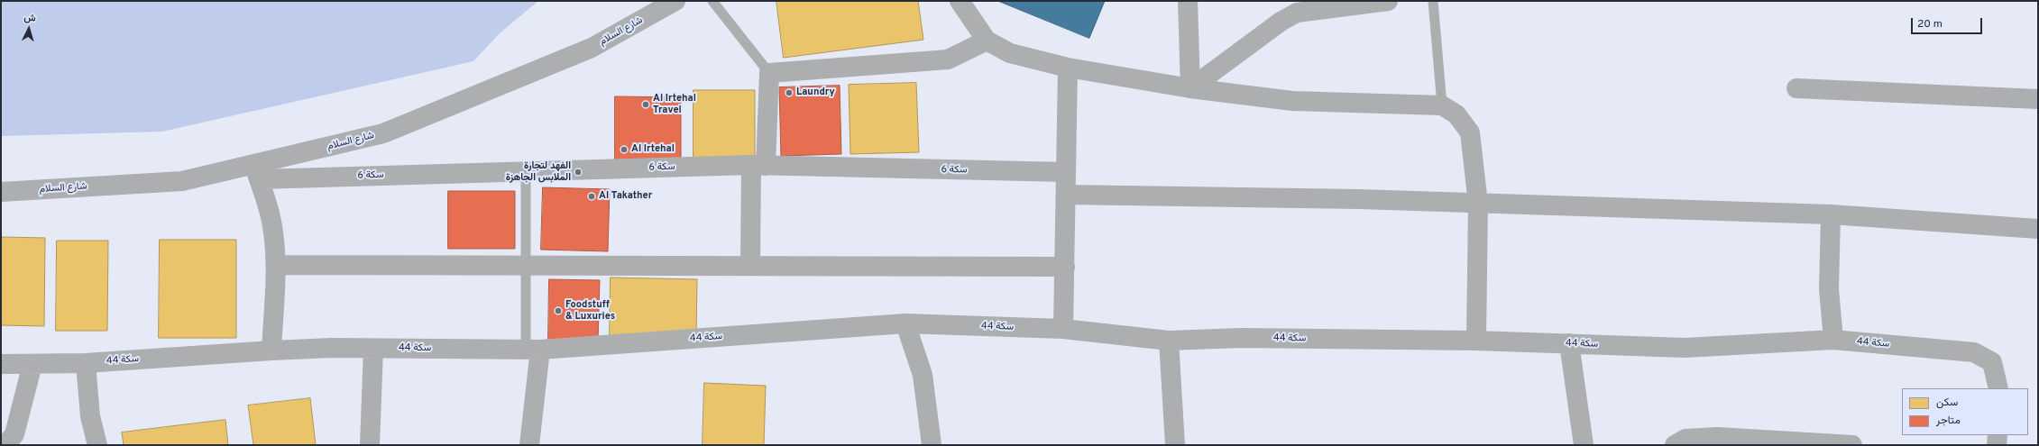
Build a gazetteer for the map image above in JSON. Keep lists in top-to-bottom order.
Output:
{
  "streets": {
    "street": ["شارع السلام", "سكة 6", "سكة 44"]
  },
  "crossings": [
    ["شارع السلام", "سكة 6"]
  ],
  "places": [
    "Laundry",
    "Al Irtehal Travel",
    "Al Irtehal",
    "الفهد لتجارة الملابس الجاهزة",
    "Al Takather",
    "Foodstuff & Luxuries"
  ],
  "legend": ["سكن", "متاجر"],
  "scale_bar": "20 m",
  "north": "top"
}
